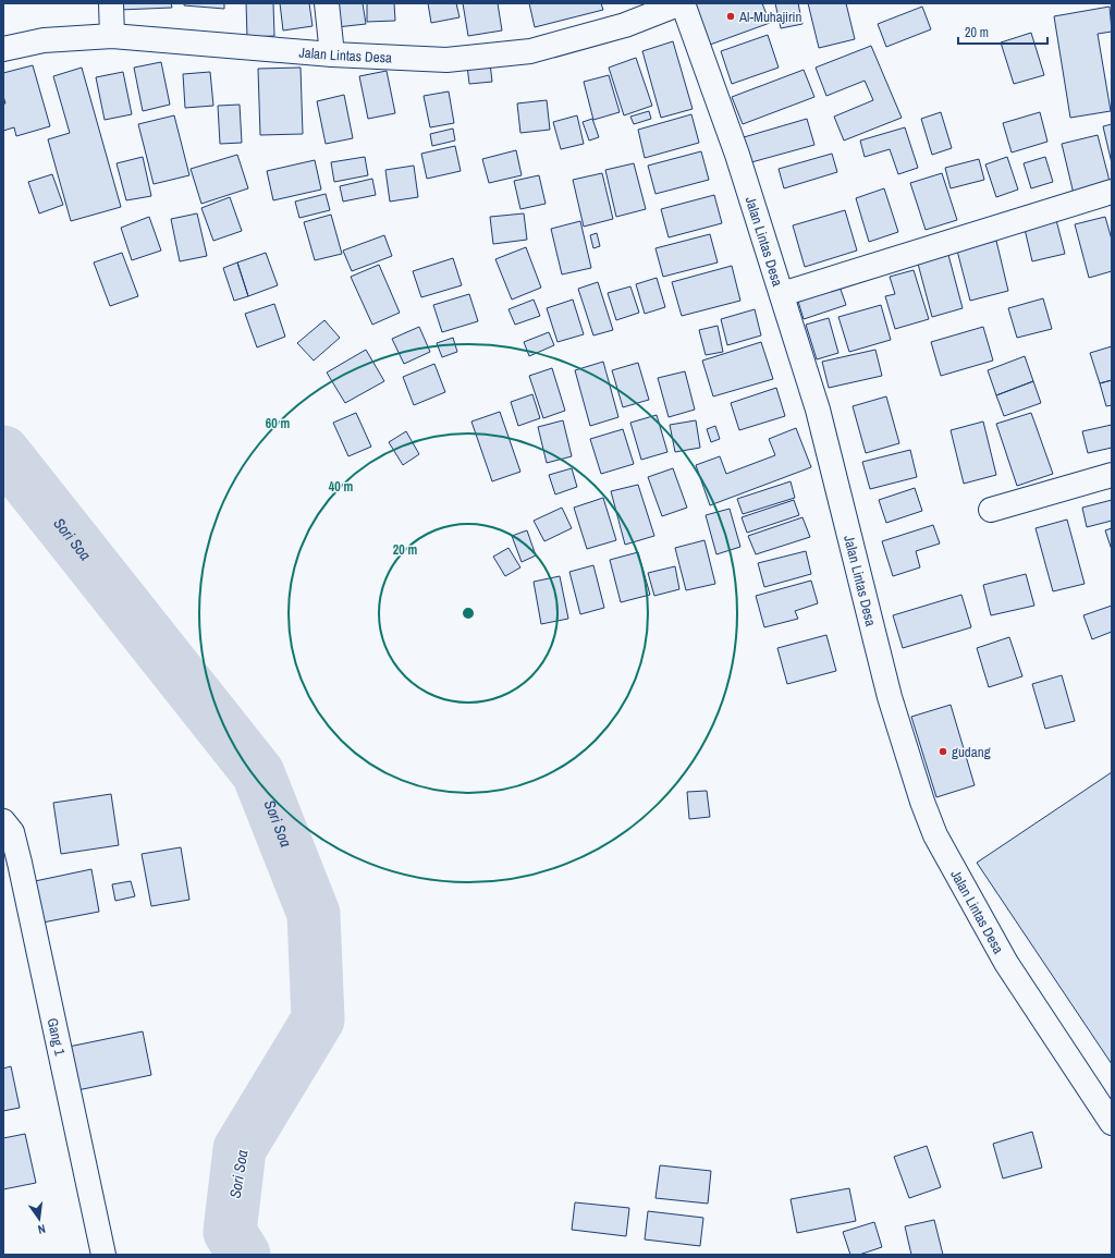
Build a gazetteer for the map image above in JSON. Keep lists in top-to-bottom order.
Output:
{
  "streets": {
    "street": ["Jalan Lintas Desa", "Gang 1"]
  },
  "water": ["Sori Soa"],
  "places": ["Al-Muhajirin", "gudang"],
  "scale_bar": "20 m",
  "north": "bottom",
  "rings": ["60 m", "40 m", "20 m"]
}
